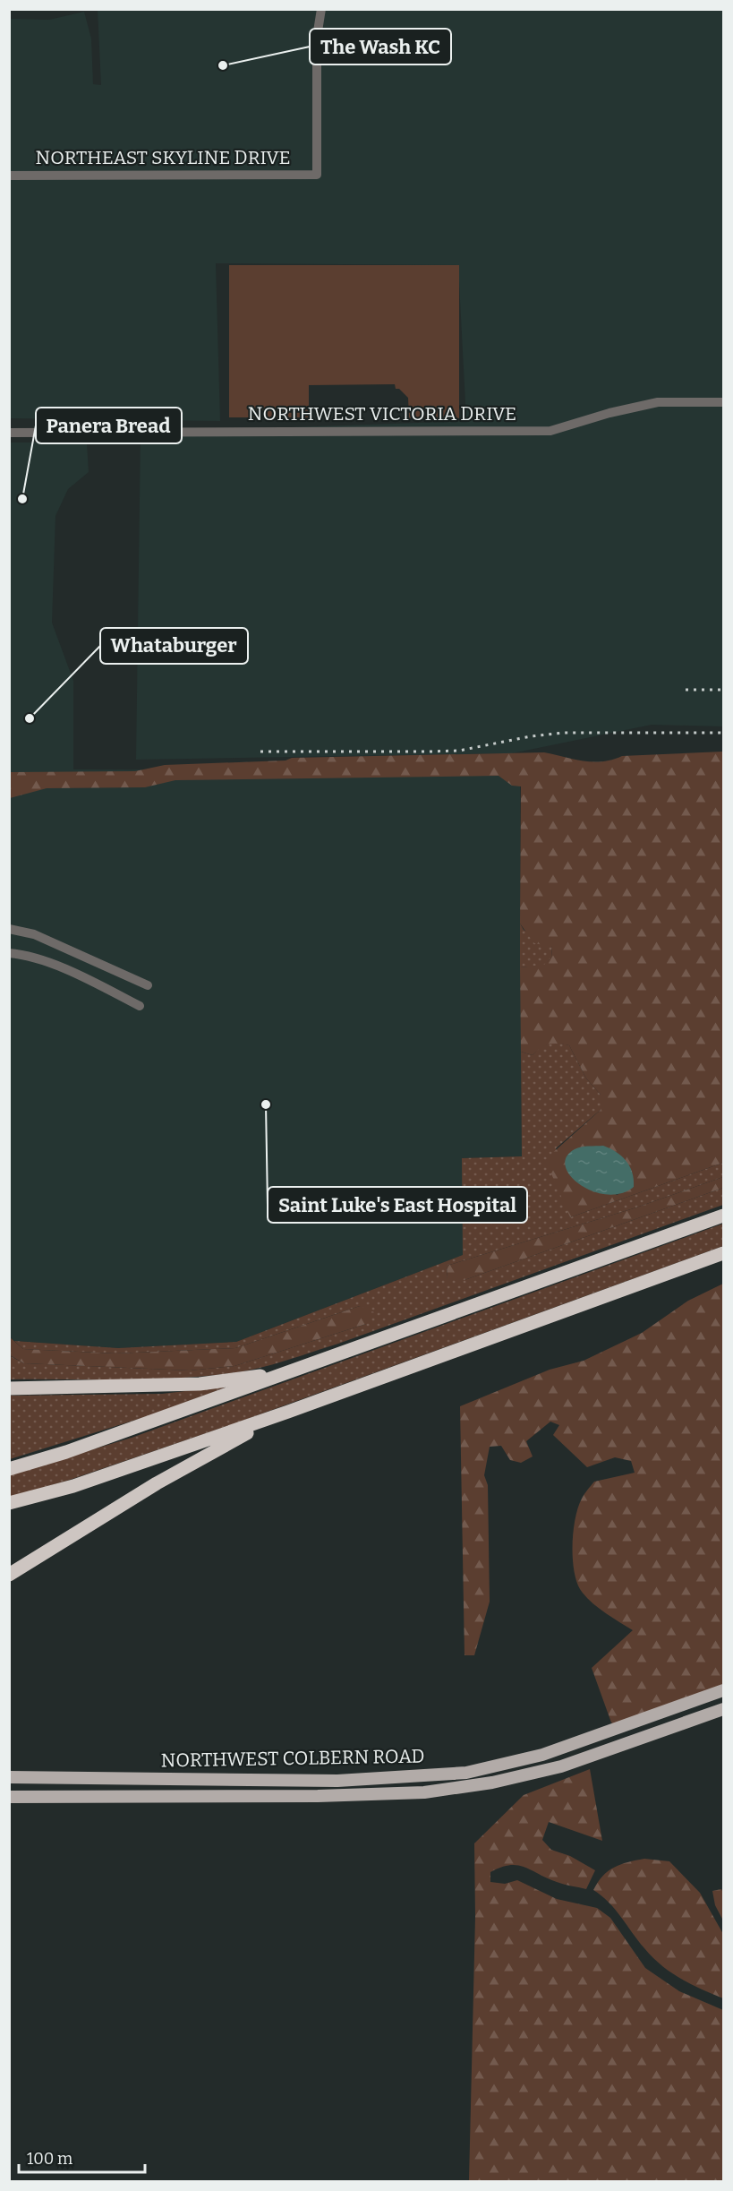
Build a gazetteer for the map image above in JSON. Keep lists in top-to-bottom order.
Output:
{
  "streets": {
    "main road": ["NORTHWEST COLBERN ROAD"],
    "street": ["NORTHEAST SKYLINE DRIVE", "NORTHWEST VICTORIA DRIVE"]
  },
  "places": [
    "The Wash KC",
    "Panera Bread",
    "Whataburger",
    "Saint Luke's East Hospital"
  ],
  "scale_bar": "100 m"
}
